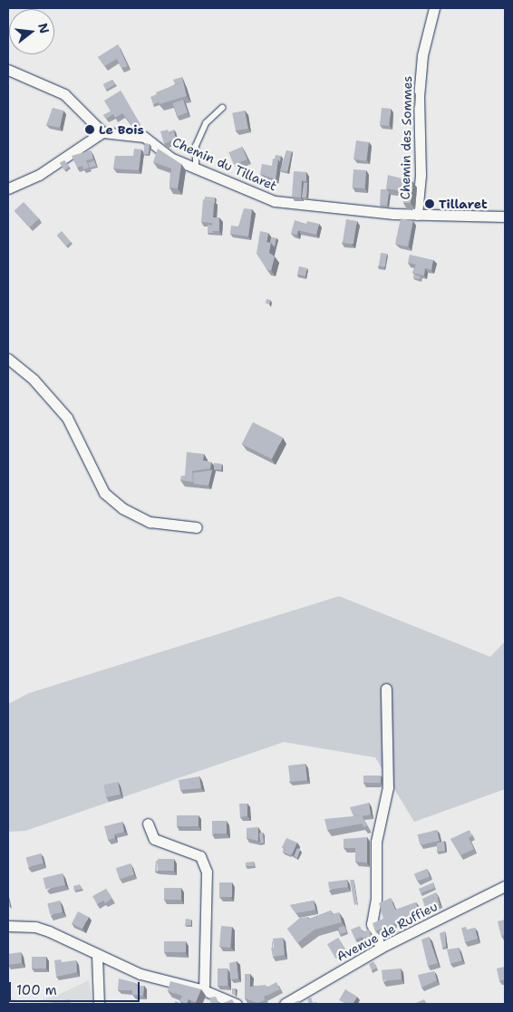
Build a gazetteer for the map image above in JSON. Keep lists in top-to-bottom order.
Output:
{
  "streets": {
    "street": ["Chemin des Sommes", "Chemin du Tillaret", "Avenue de Ruffieu"]
  },
  "crossings": [
    ["Chemin des Sommes", "Chemin du Tillaret"]
  ],
  "places": ["Le Bois", "Tillaret"],
  "scale_bar": "100 m",
  "north": "right"
}
